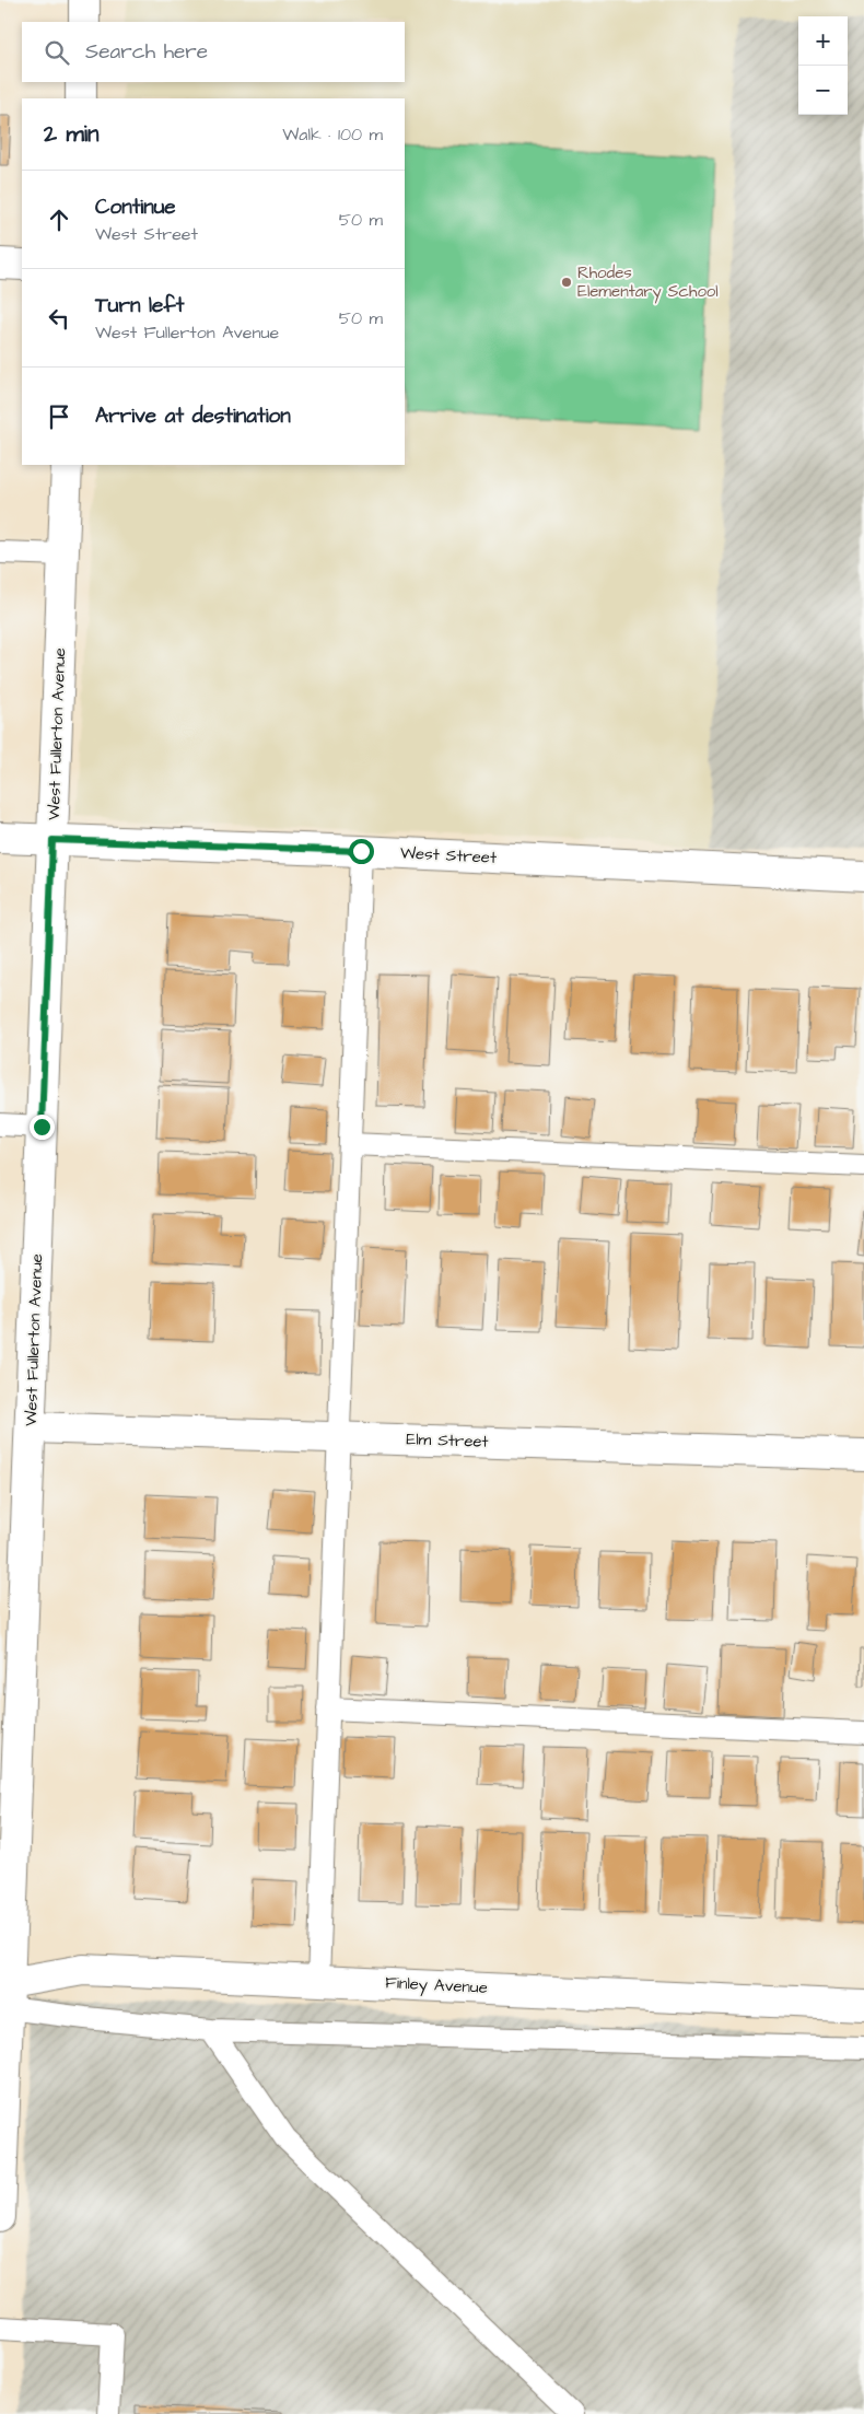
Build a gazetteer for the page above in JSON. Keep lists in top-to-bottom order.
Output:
{
  "streets": {
    "street": [
      "West Fullerton Avenue",
      "West Street",
      "Elm Street",
      "Finley Avenue"
    ]
  },
  "crossings": [
    ["West Fullerton Avenue", "West Street"],
    ["West Fullerton Avenue", "Elm Street"],
    ["West Fullerton Avenue", "Finley Avenue"]
  ],
  "places": ["Rhodes Elementary School"],
  "page": {
    "map_buttons": ["+", "−"],
    "search": "Search here",
    "heading": ["2 min", "Walk · 100 m"],
    "list": [
      ["Continue", "West Street", "50 m"],
      ["Turn left", "West Fullerton Avenue", "50 m"],
      "Arrive at destination"
    ]
  }
}
